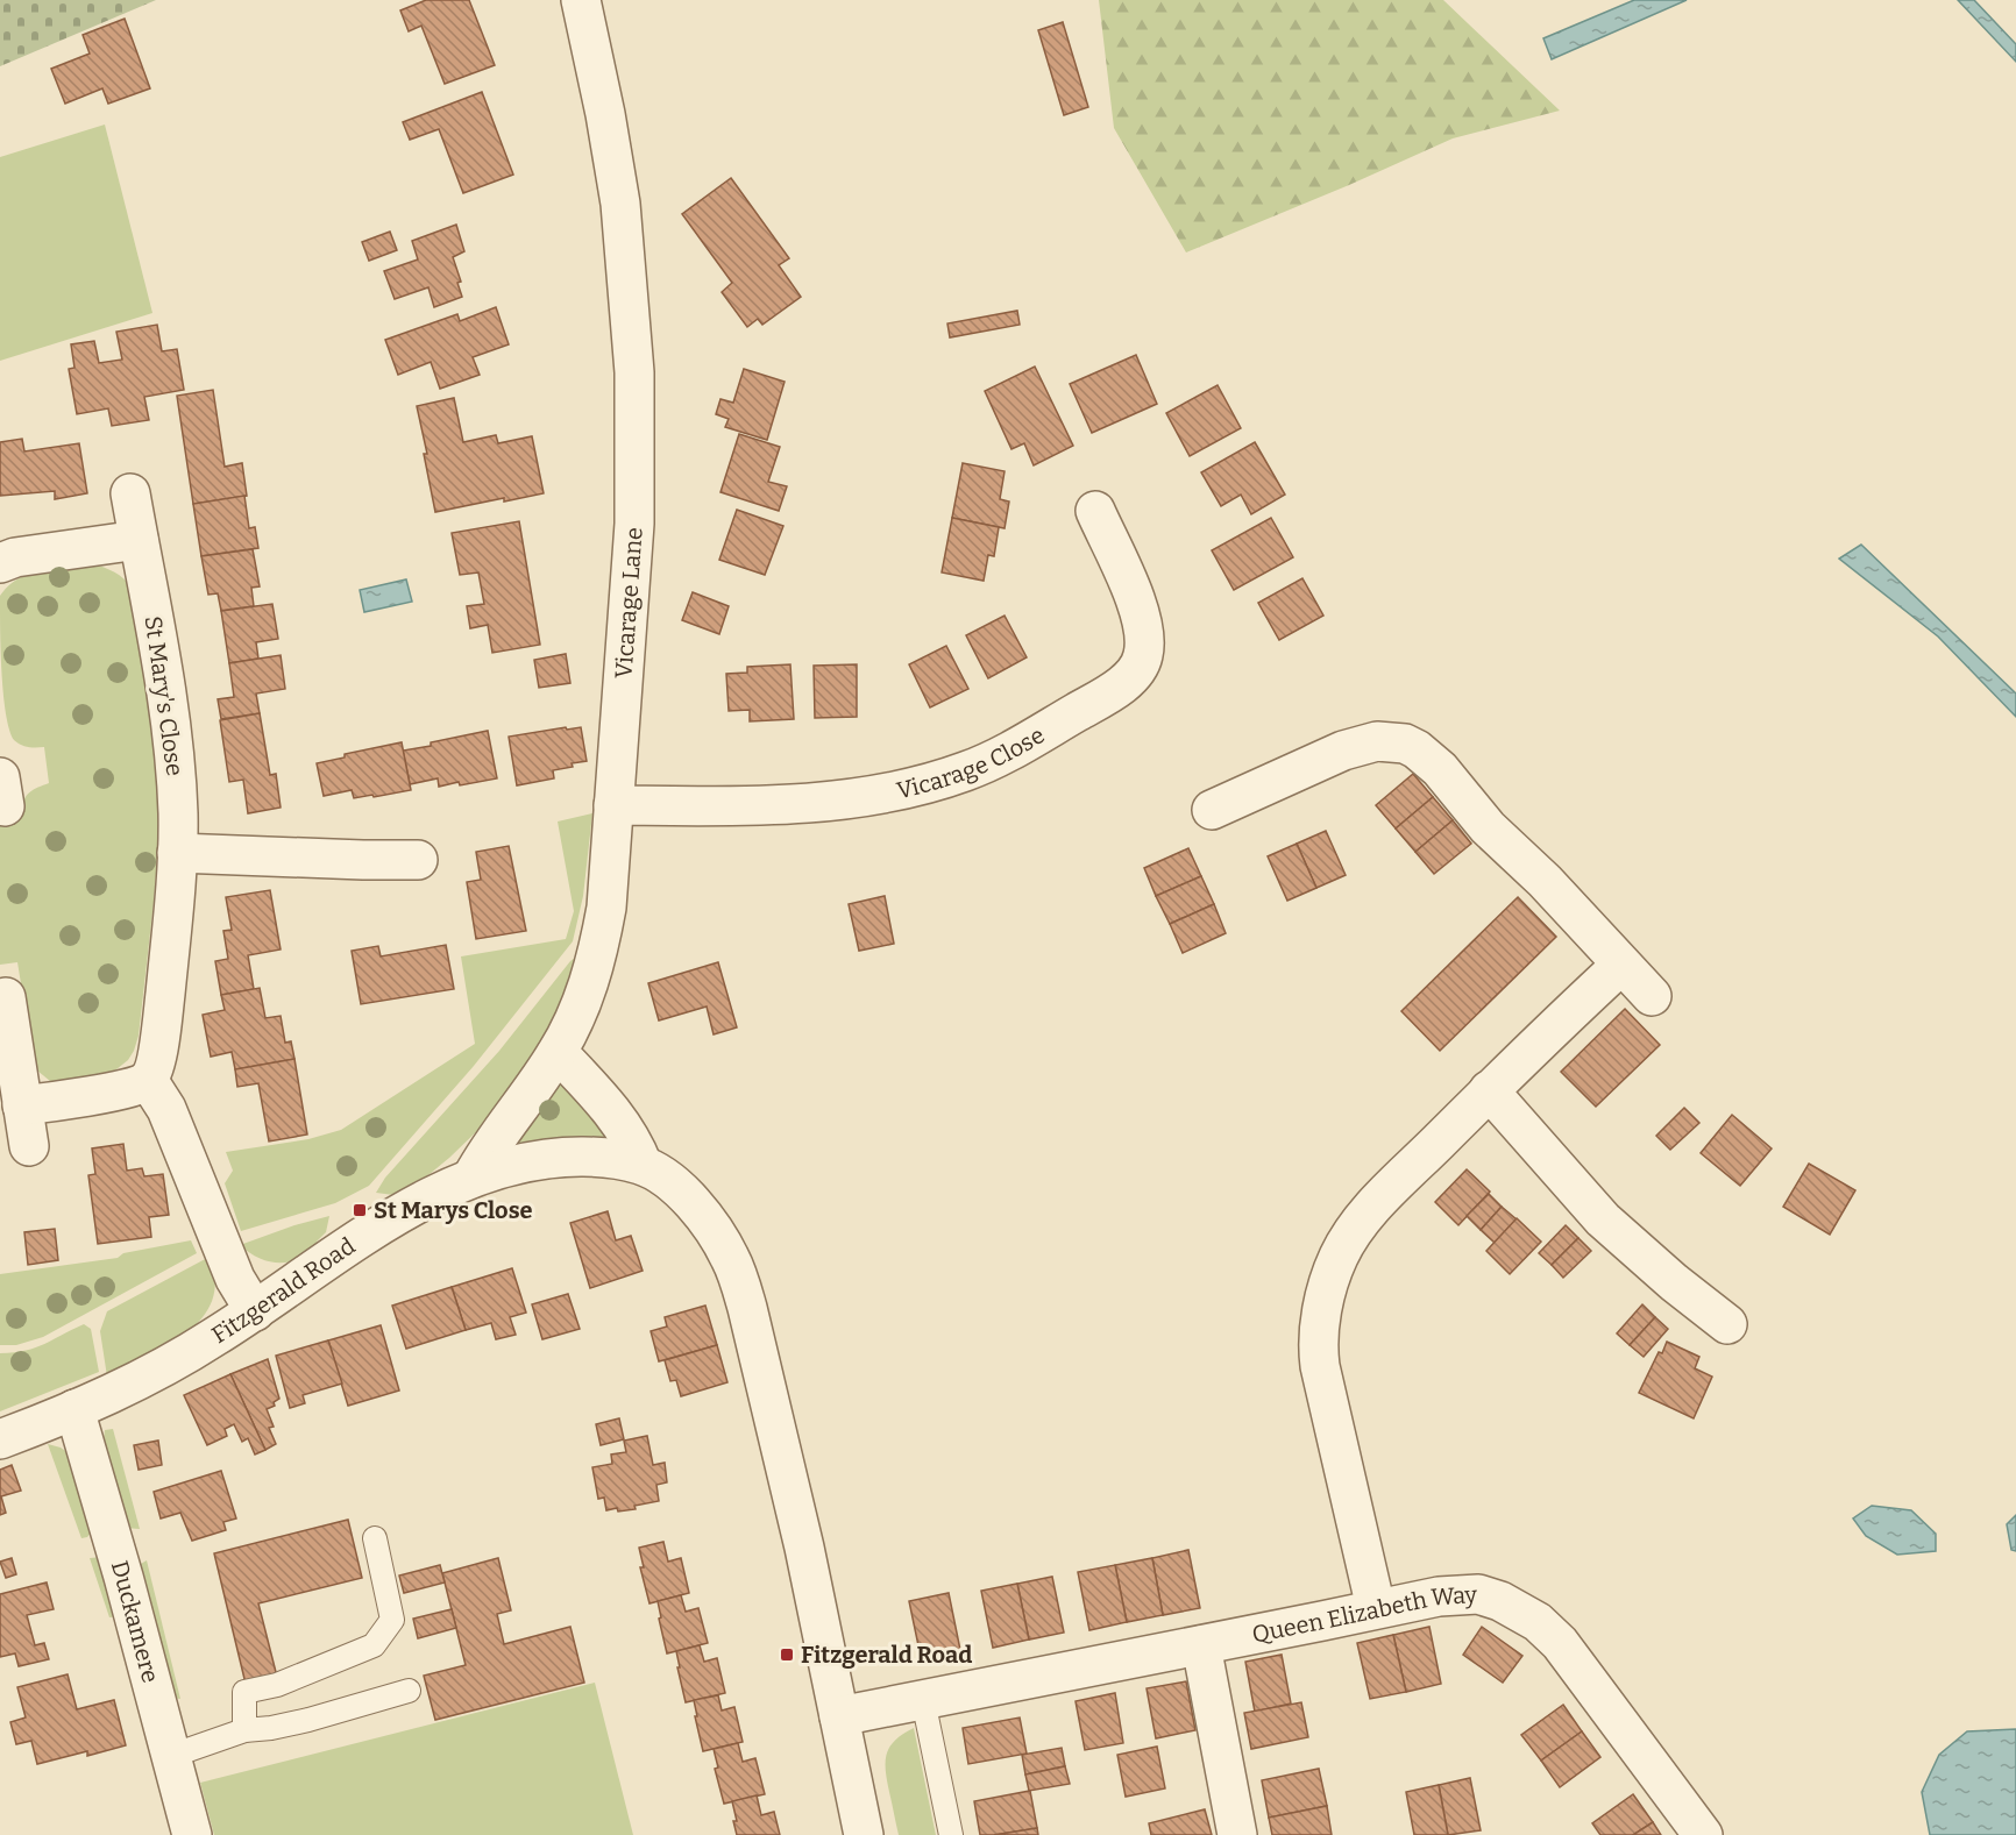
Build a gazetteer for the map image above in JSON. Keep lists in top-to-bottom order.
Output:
{
  "streets": {
    "street": [
      "Vicarage Lane",
      "St Mary's Close",
      "Vicarage Close",
      "Fitzgerald Road",
      "Queen Elizabeth Way",
      "Duckamere"
    ]
  },
  "crossings": [
    ["Vicarage Lane", "Vicarage Close"],
    ["Vicarage Lane", "Fitzgerald Road"],
    ["Fitzgerald Road", "Queen Elizabeth Way"],
    ["Fitzgerald Road", "Duckamere"]
  ],
  "places": {
    "transit": ["St Marys Close", "Fitzgerald Road"]
  }
}
